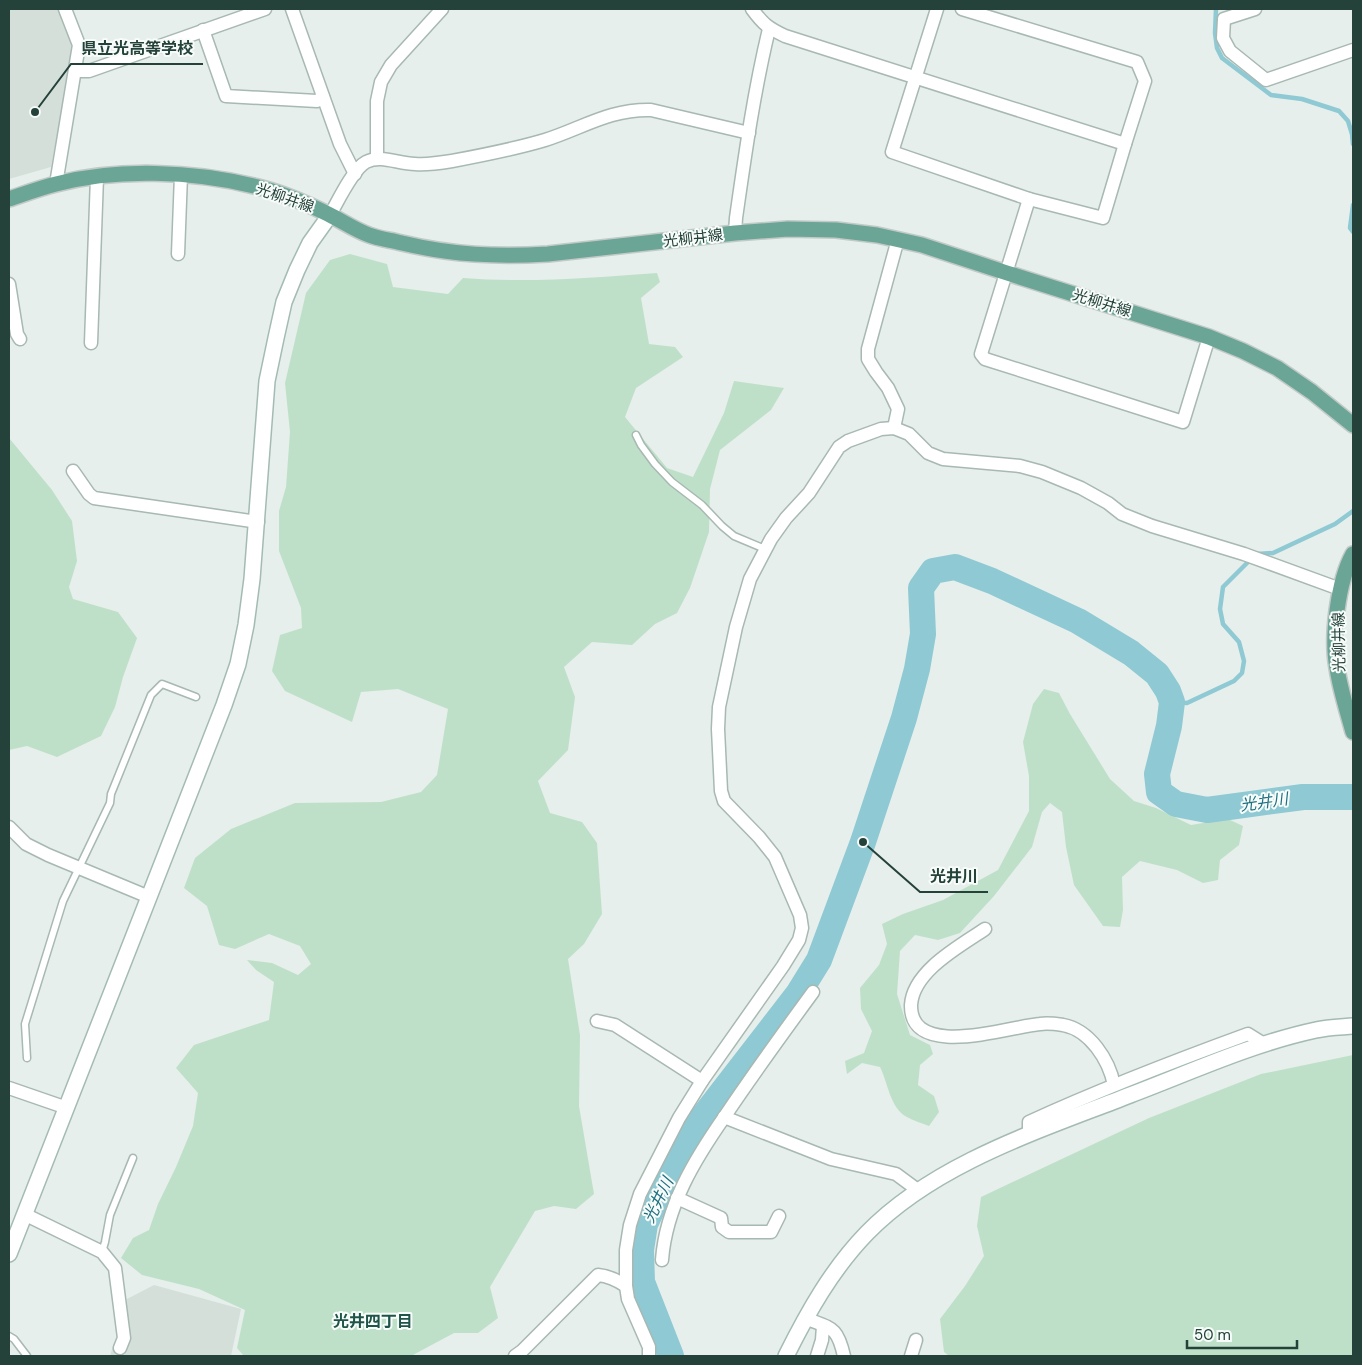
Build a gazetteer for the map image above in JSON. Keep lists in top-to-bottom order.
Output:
{
  "streets": {
    "main road": ["光柳井線"]
  },
  "districts": ["光井四丁目"],
  "water": ["光井川"],
  "places": ["県立光高等学校", "光井川"],
  "scale_bar": "50 m"
}
